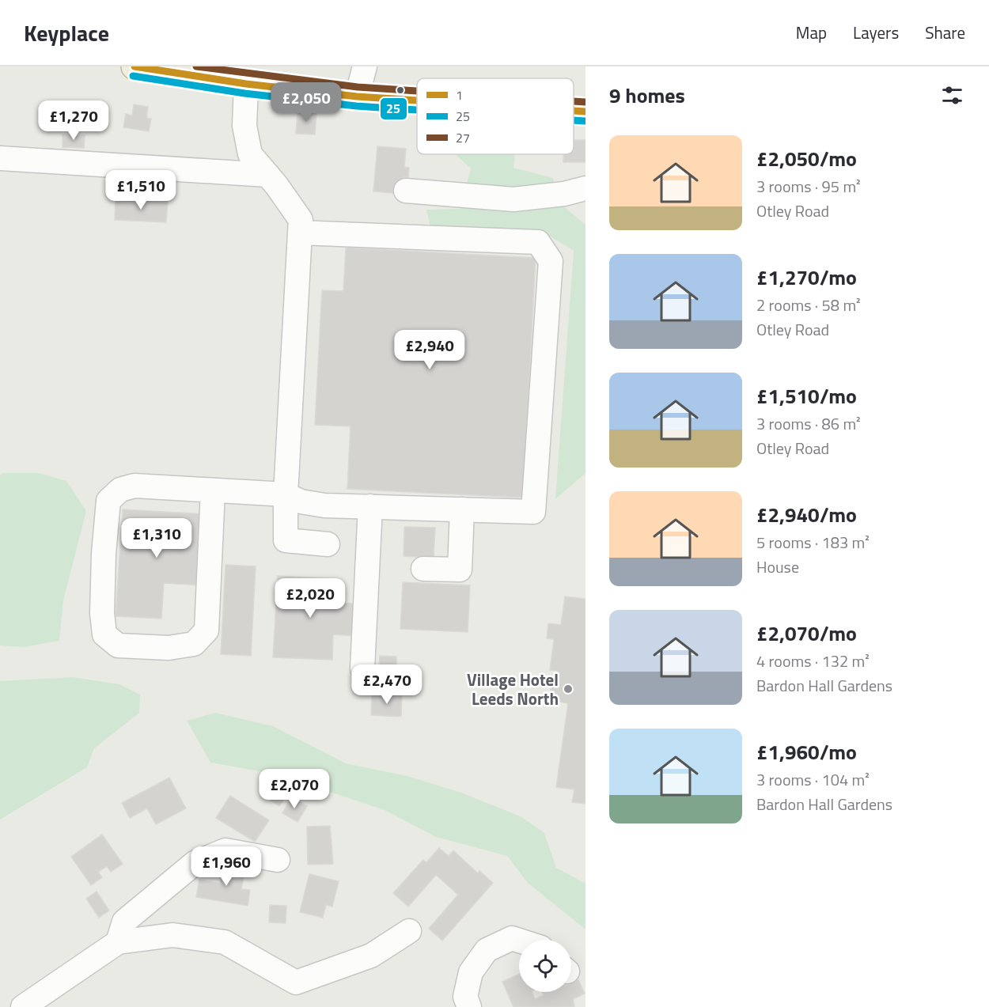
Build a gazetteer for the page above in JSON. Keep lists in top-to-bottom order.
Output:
{
  "places": ["Village Hotel Leeds North"],
  "lines": ["transit line 1", "transit line 27", "transit line 25"],
  "legend": ["1", "25", "27"],
  "page": {
    "header": "Keyplace",
    "nav": ["Map", "Layers", "Share"],
    "heading": "9 homes",
    "price": [
      "£2,050",
      "£1,270",
      "£1,510",
      "£2,940",
      "£1,310",
      "£2,020",
      "£2,470",
      "£2,070",
      "£1,960"
    ],
    "list": [
      {
        "name": "£2,050/mo",
        "note": "3 rooms · 95 m² · Otley Road"
      },
      {
        "name": "£1,270/mo",
        "note": "2 rooms · 58 m² · Otley Road"
      },
      {
        "name": "£1,510/mo",
        "note": "3 rooms · 86 m² · Otley Road"
      },
      {
        "name": "£2,940/mo",
        "note": "5 rooms · 183 m² · House"
      },
      {
        "name": "£2,070/mo",
        "note": "4 rooms · 132 m² · Bardon Hall Gardens"
      },
      {
        "name": "£1,960/mo",
        "note": "3 rooms · 104 m² · Bardon Hall Gardens"
      }
    ]
  }
}
